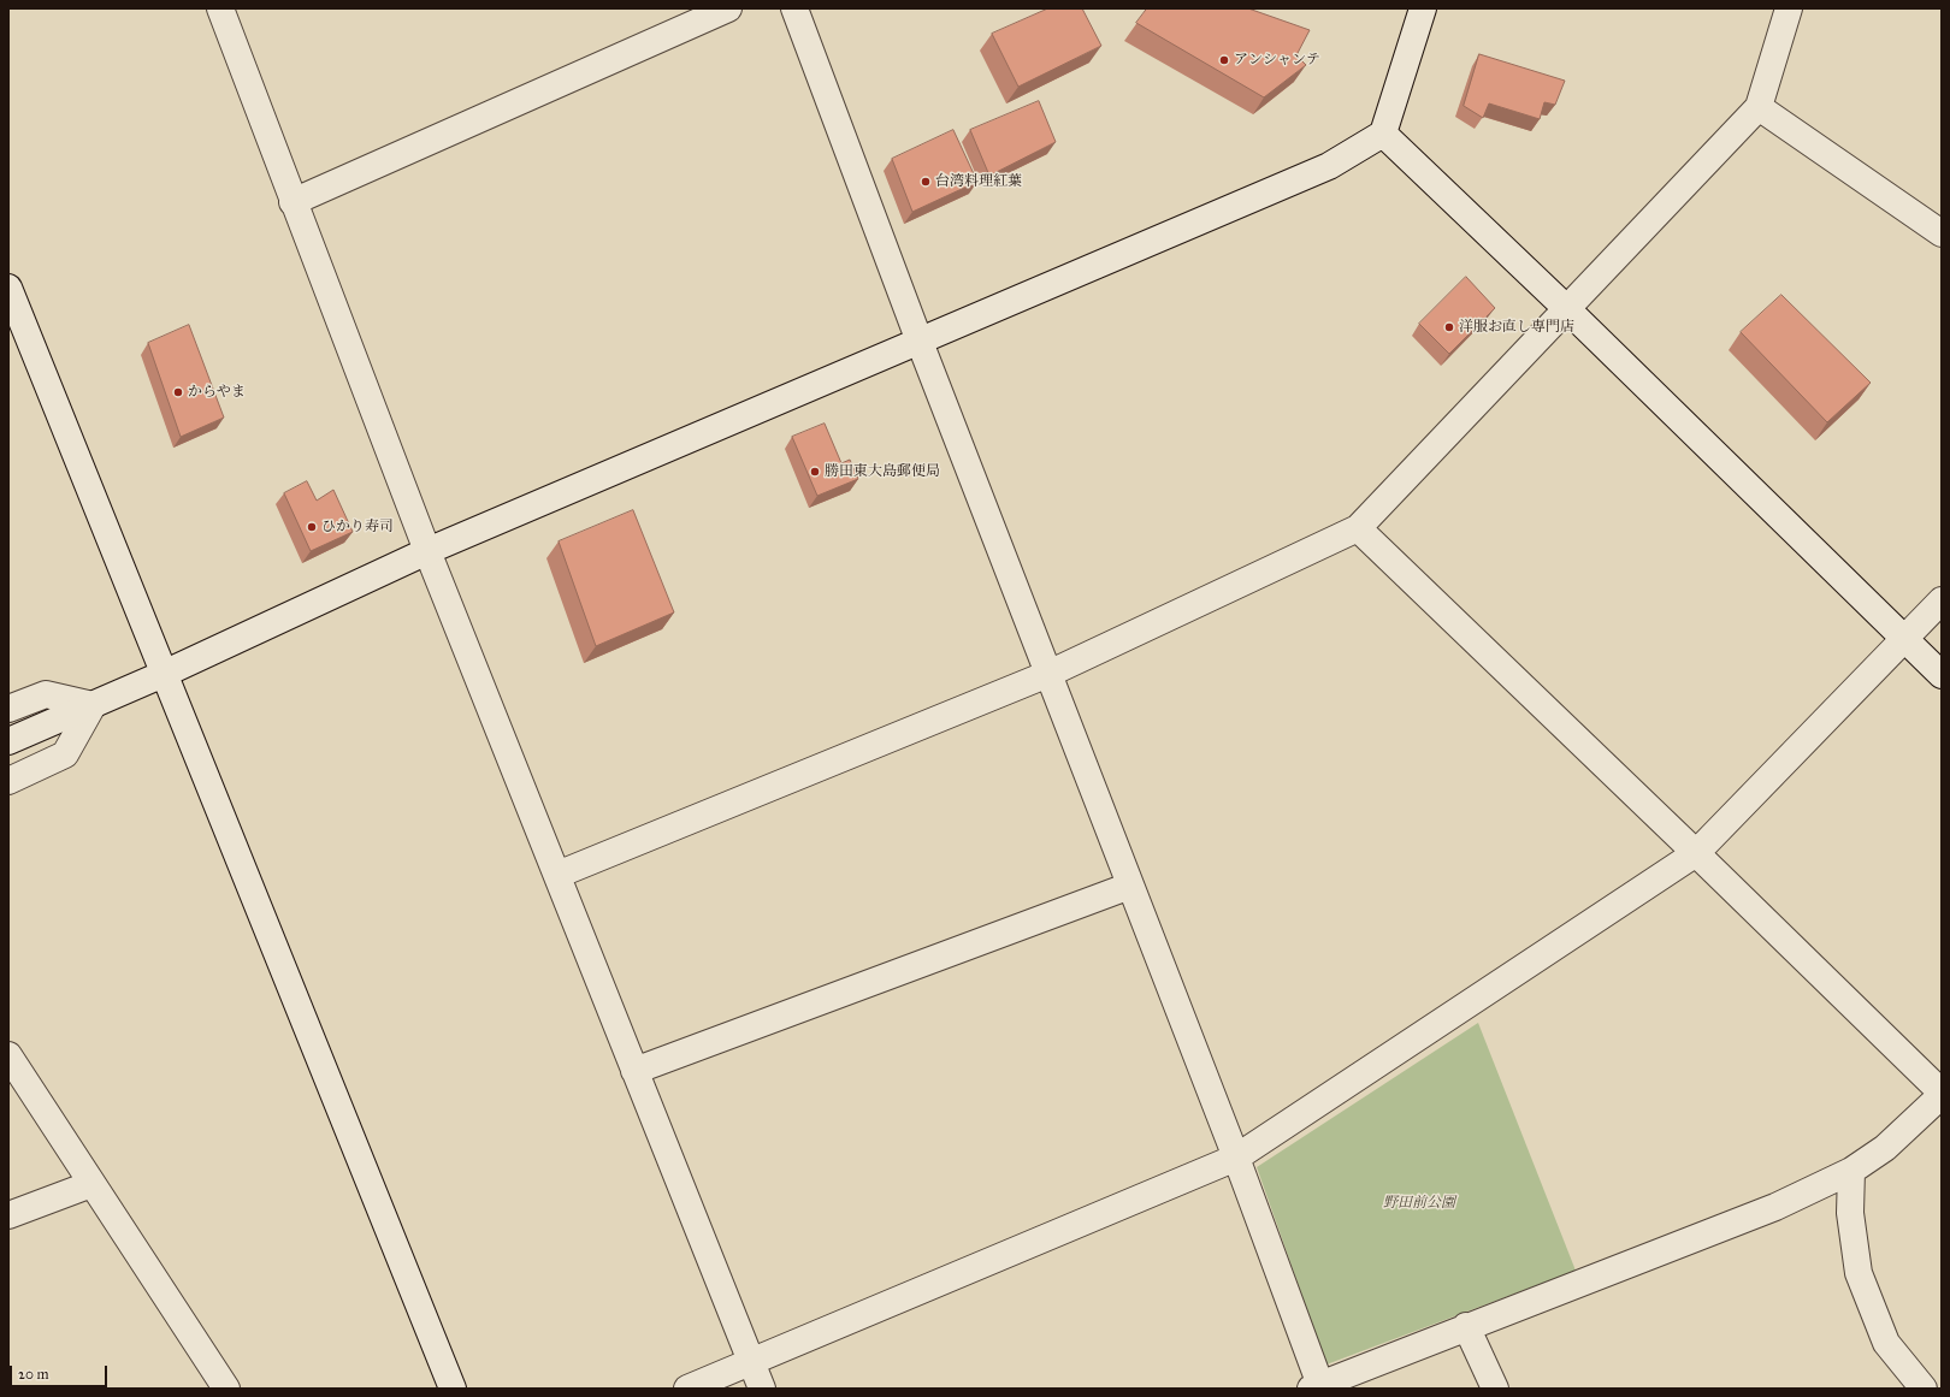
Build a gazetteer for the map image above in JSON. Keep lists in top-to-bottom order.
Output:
{
  "parks": ["野田前公園"],
  "places": [
    "アンシャンテ",
    "台湾料理紅葉",
    "洋服お直し専門店",
    "からやま",
    "勝田東大島郵便局",
    "ひかり寿司"
  ],
  "scale_bar": "20 m"
}
